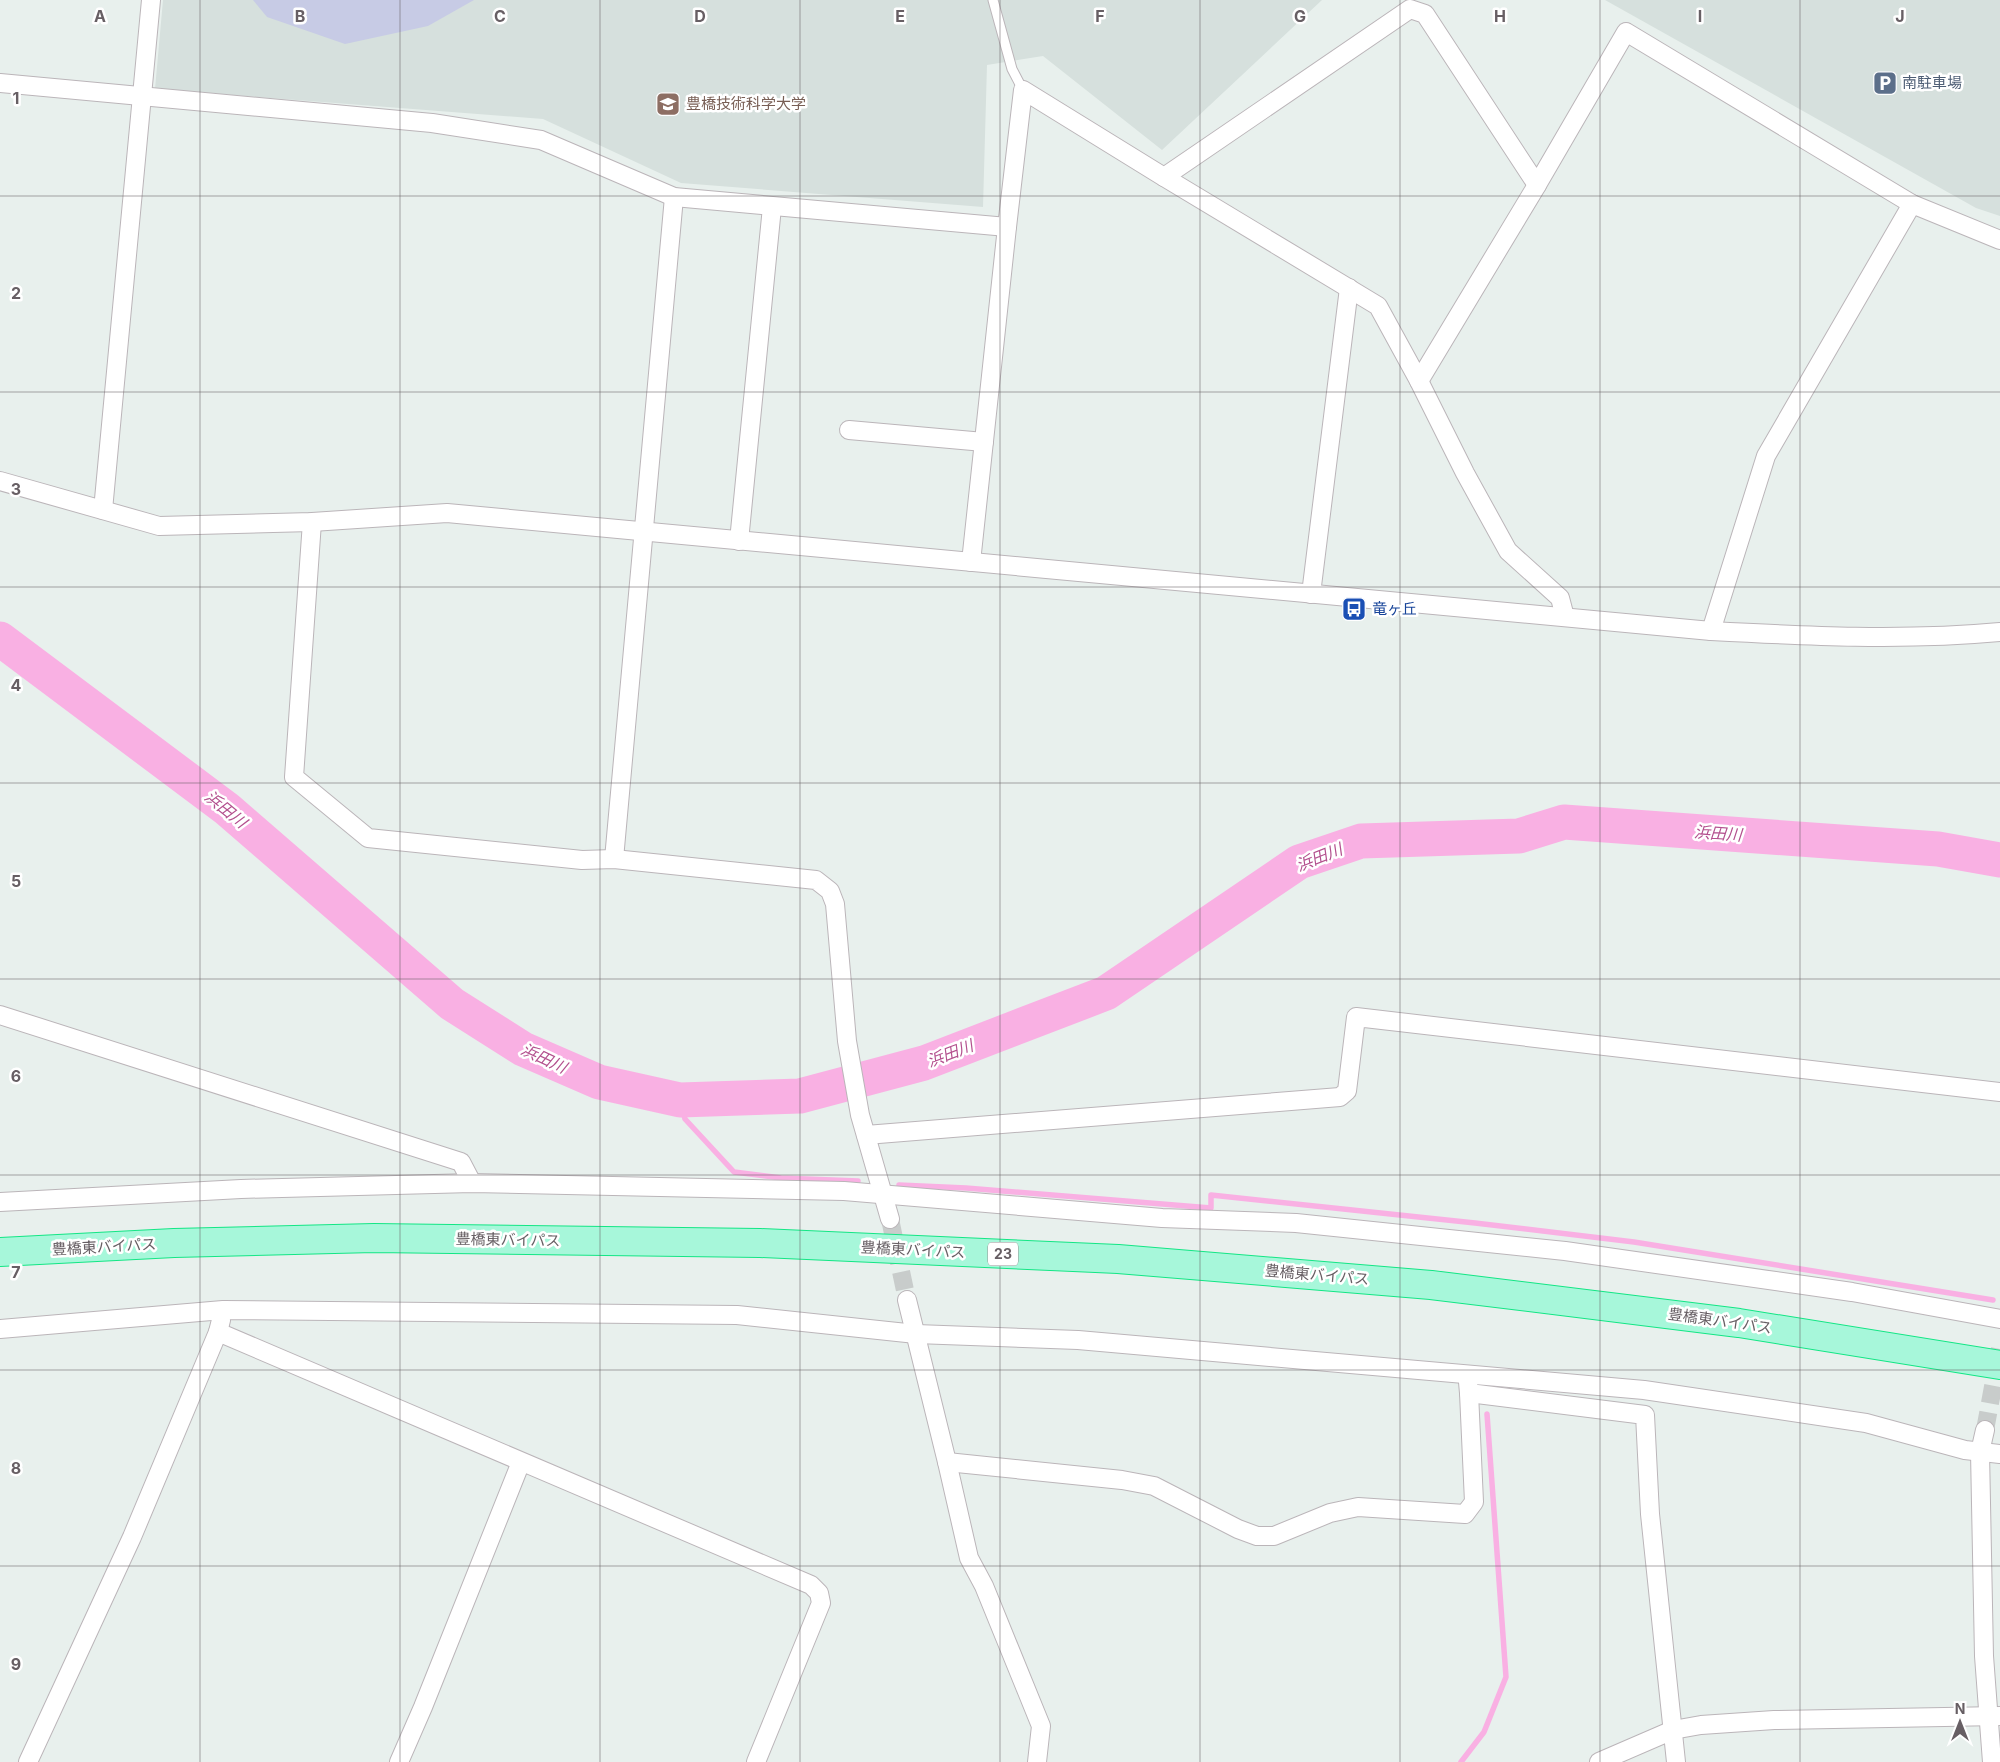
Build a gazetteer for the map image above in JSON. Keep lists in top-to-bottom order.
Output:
{
  "streets": {
    "highway": ["豊橋東バイパス", "23"]
  },
  "water": ["浜田川"],
  "places": {
    "parking": ["南駐車場"],
    "school or university": ["豊橋技術科学大学"],
    "bus stop": ["竜ヶ丘"]
  },
  "north": "top",
  "grid": {
    "columns": [
      "A",
      "B",
      "C",
      "D",
      "E",
      "F",
      "G",
      "H",
      "I",
      "J"
    ],
    "rows": [
      "1",
      "2",
      "3",
      "4",
      "5",
      "6",
      "7",
      "8",
      "9"
    ]
  }
}
